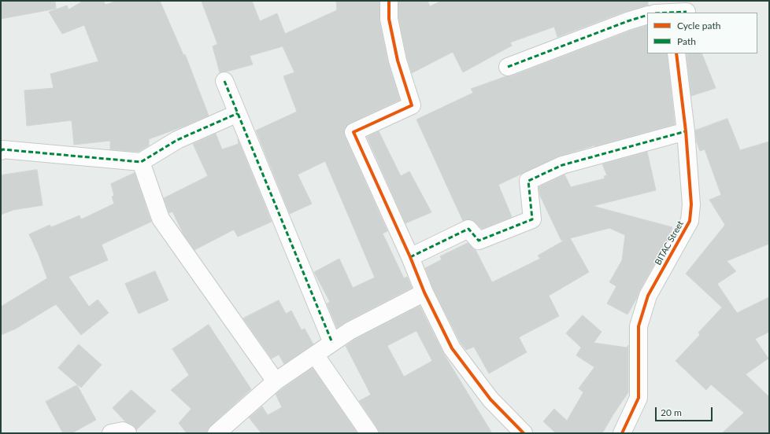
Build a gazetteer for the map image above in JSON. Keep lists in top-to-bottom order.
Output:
{
  "streets": {
    "street": ["BITAC Street"]
  },
  "legend": ["Cycle path", "Path"],
  "scale_bar": "20 m"
}
